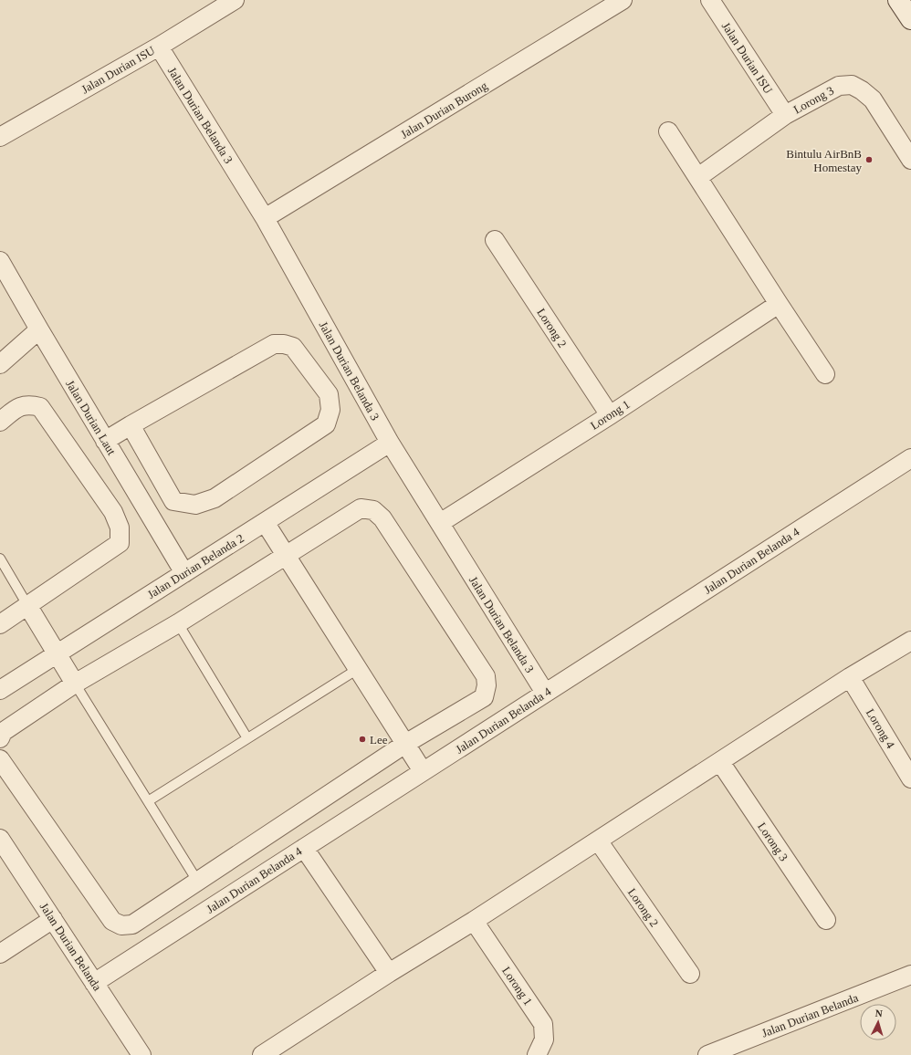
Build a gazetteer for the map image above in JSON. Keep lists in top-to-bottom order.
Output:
{
  "streets": {
    "street": [
      "Jalan Durian ISU",
      "Lorong 3",
      "Jalan Durian Burong",
      "Jalan Durian Belanda 3",
      "Lorong 2",
      "Lorong 1",
      "Jalan Durian Laut",
      "Jalan Durian Belanda 4",
      "Jalan Durian Belanda 2",
      "Lorong 4",
      "Jalan Durian Belanda"
    ]
  },
  "crossings": [
    ["Jalan Durian ISU", "Lorong 3"],
    ["Jalan Durian ISU", "Jalan Durian Belanda 3"],
    ["Jalan Durian Burong", "Jalan Durian Belanda 3"],
    ["Jalan Durian Belanda 3", "Lorong 1"],
    ["Jalan Durian Belanda 3", "Jalan Durian Belanda 4"],
    ["Jalan Durian Belanda 3", "Jalan Durian Belanda 2"],
    ["Lorong 2", "Lorong 1"],
    ["Jalan Durian Laut", "Jalan Durian Belanda 2"],
    ["Jalan Durian Belanda 4", "Jalan Durian Belanda"]
  ],
  "places": ["Bintulu AirBnB Homestay", "Lee"],
  "north": "top"
}
